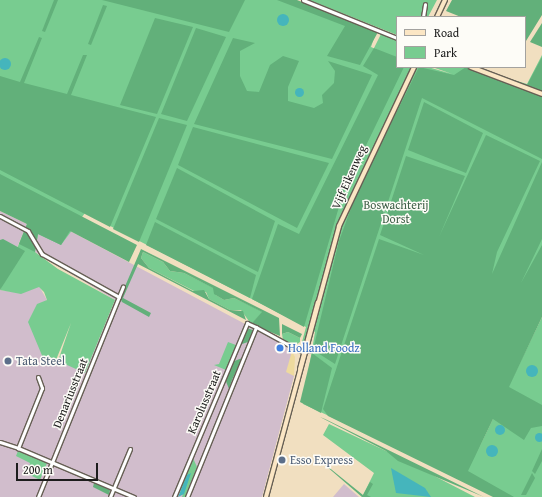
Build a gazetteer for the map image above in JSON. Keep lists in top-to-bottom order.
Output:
{
  "streets": {
    "main road": ["Vijf Eikenweg"],
    "street": ["Denariusstraat", "Karolusstraat"]
  },
  "parks": ["Boswachterij Dorst"],
  "places": ["Holland Foodz", "Tata Steel", "Esso Express"],
  "legend": ["Road", "Park"],
  "scale_bar": "200 m"
}
